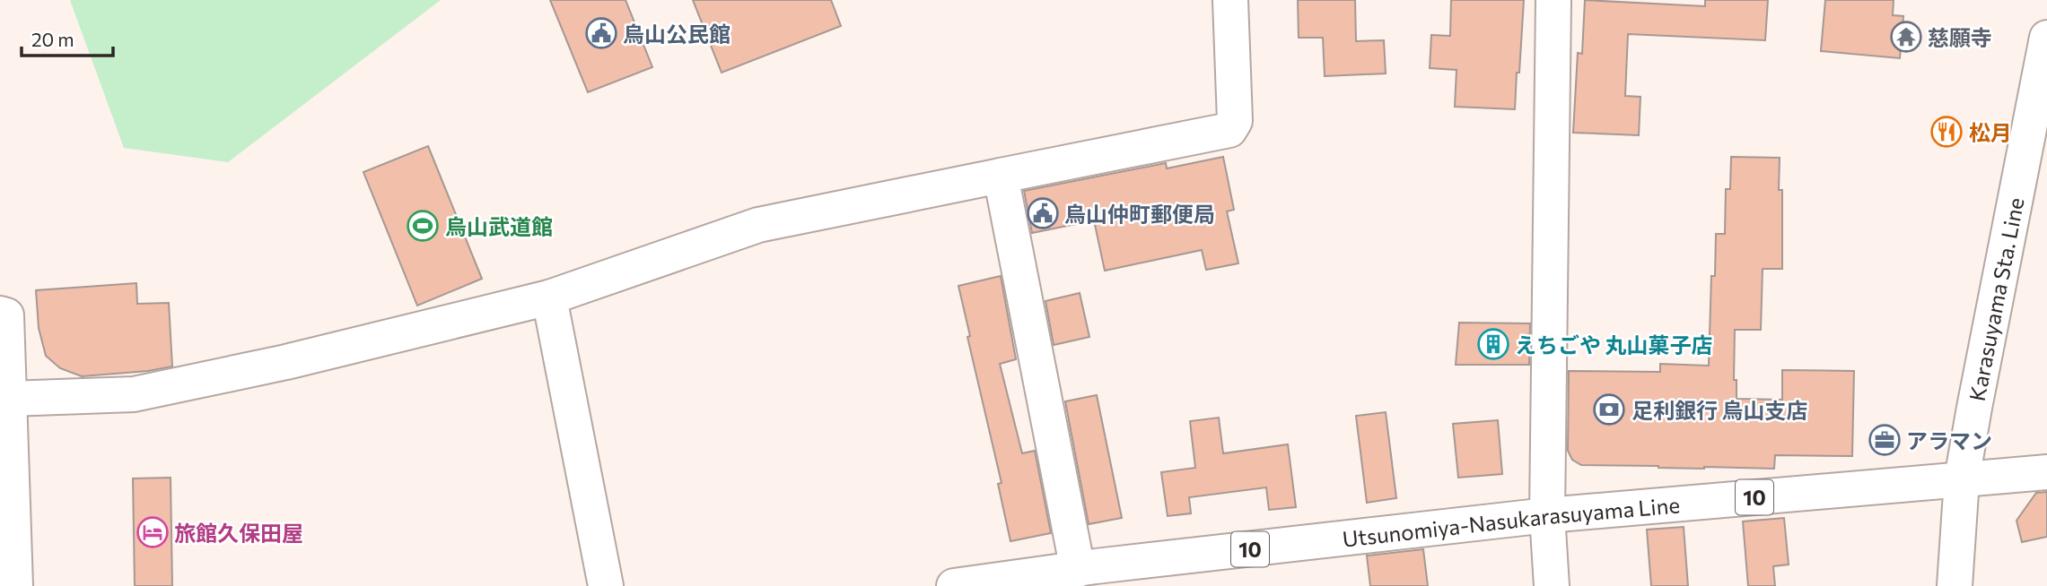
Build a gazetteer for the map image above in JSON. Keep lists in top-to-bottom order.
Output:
{
  "streets": {
    "street": ["Karasuyama Sta. Line", "10", "Utsunomiya-Nasukarasuyama Line"]
  },
  "crossings": [
    ["Karasuyama Sta. Line", "Utsunomiya-Nasukarasuyama Line"]
  ],
  "places": {
    "public building": ["烏山公民館", "烏山仲町郵便局"],
    "temple": ["慈願寺"],
    "restaurant": ["松月"],
    "sports": ["烏山武道館"],
    "building": ["えちごや 丸山菓子店"],
    "bank": ["足利銀行 烏山支店"],
    "office": ["アラマン"],
    "hotel": ["旅館久保田屋"]
  },
  "scale_bar": "20 m"
}
